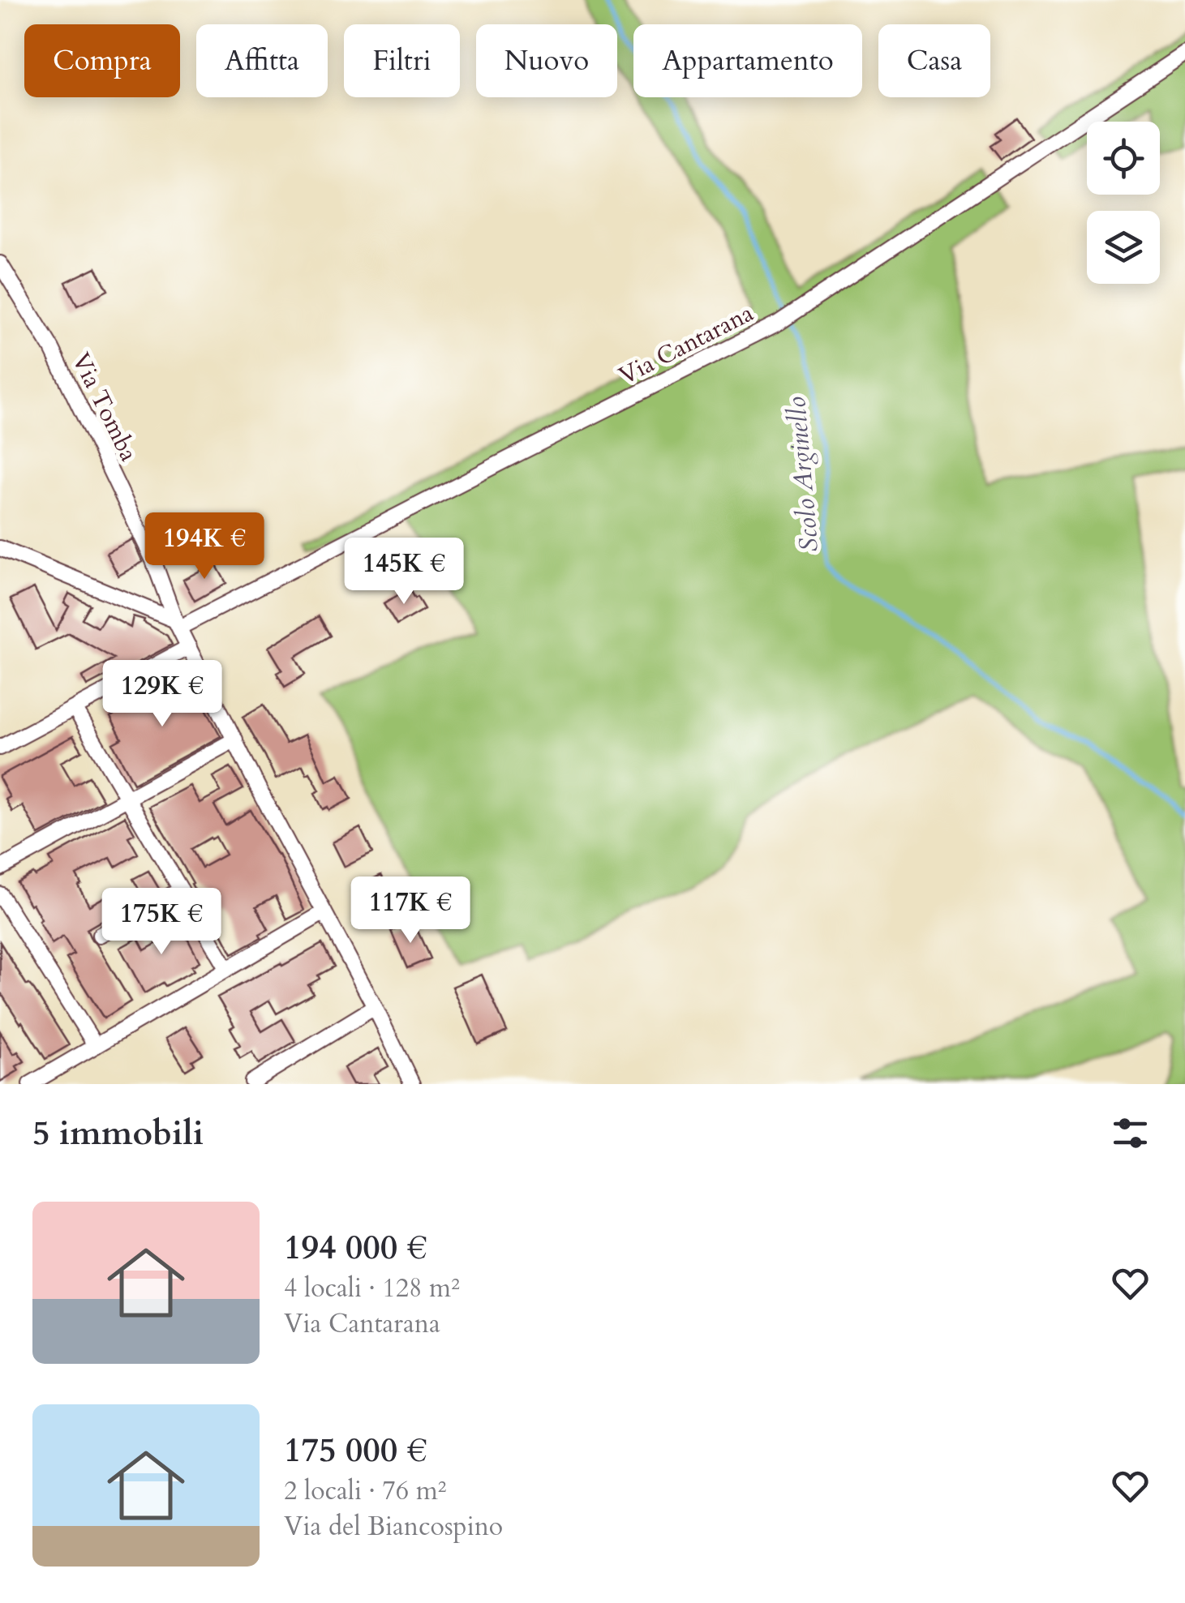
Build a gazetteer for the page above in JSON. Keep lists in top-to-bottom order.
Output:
{
  "streets": {
    "street": ["Via Cantarana", "Via Tomba"]
  },
  "crossings": [
    ["Via Cantarana", "Via Tomba"]
  ],
  "water": ["Scolo Arginello"],
  "page": {
    "chip": [
      "Compra",
      "Affitta",
      "Filtri",
      "Nuovo",
      "Appartamento",
      "Casa"
    ],
    "price": [
      "194K €",
      "145K €",
      "129K €",
      "117K €",
      "175K €"
    ],
    "heading": "5 immobili",
    "list": [
      {
        "name": "194 000 €",
        "note": "4 locali · 128 m² · Via Cantarana"
      },
      {
        "name": "175 000 €",
        "note": "2 locali · 76 m² · Via del Biancospino"
      }
    ]
  }
}
